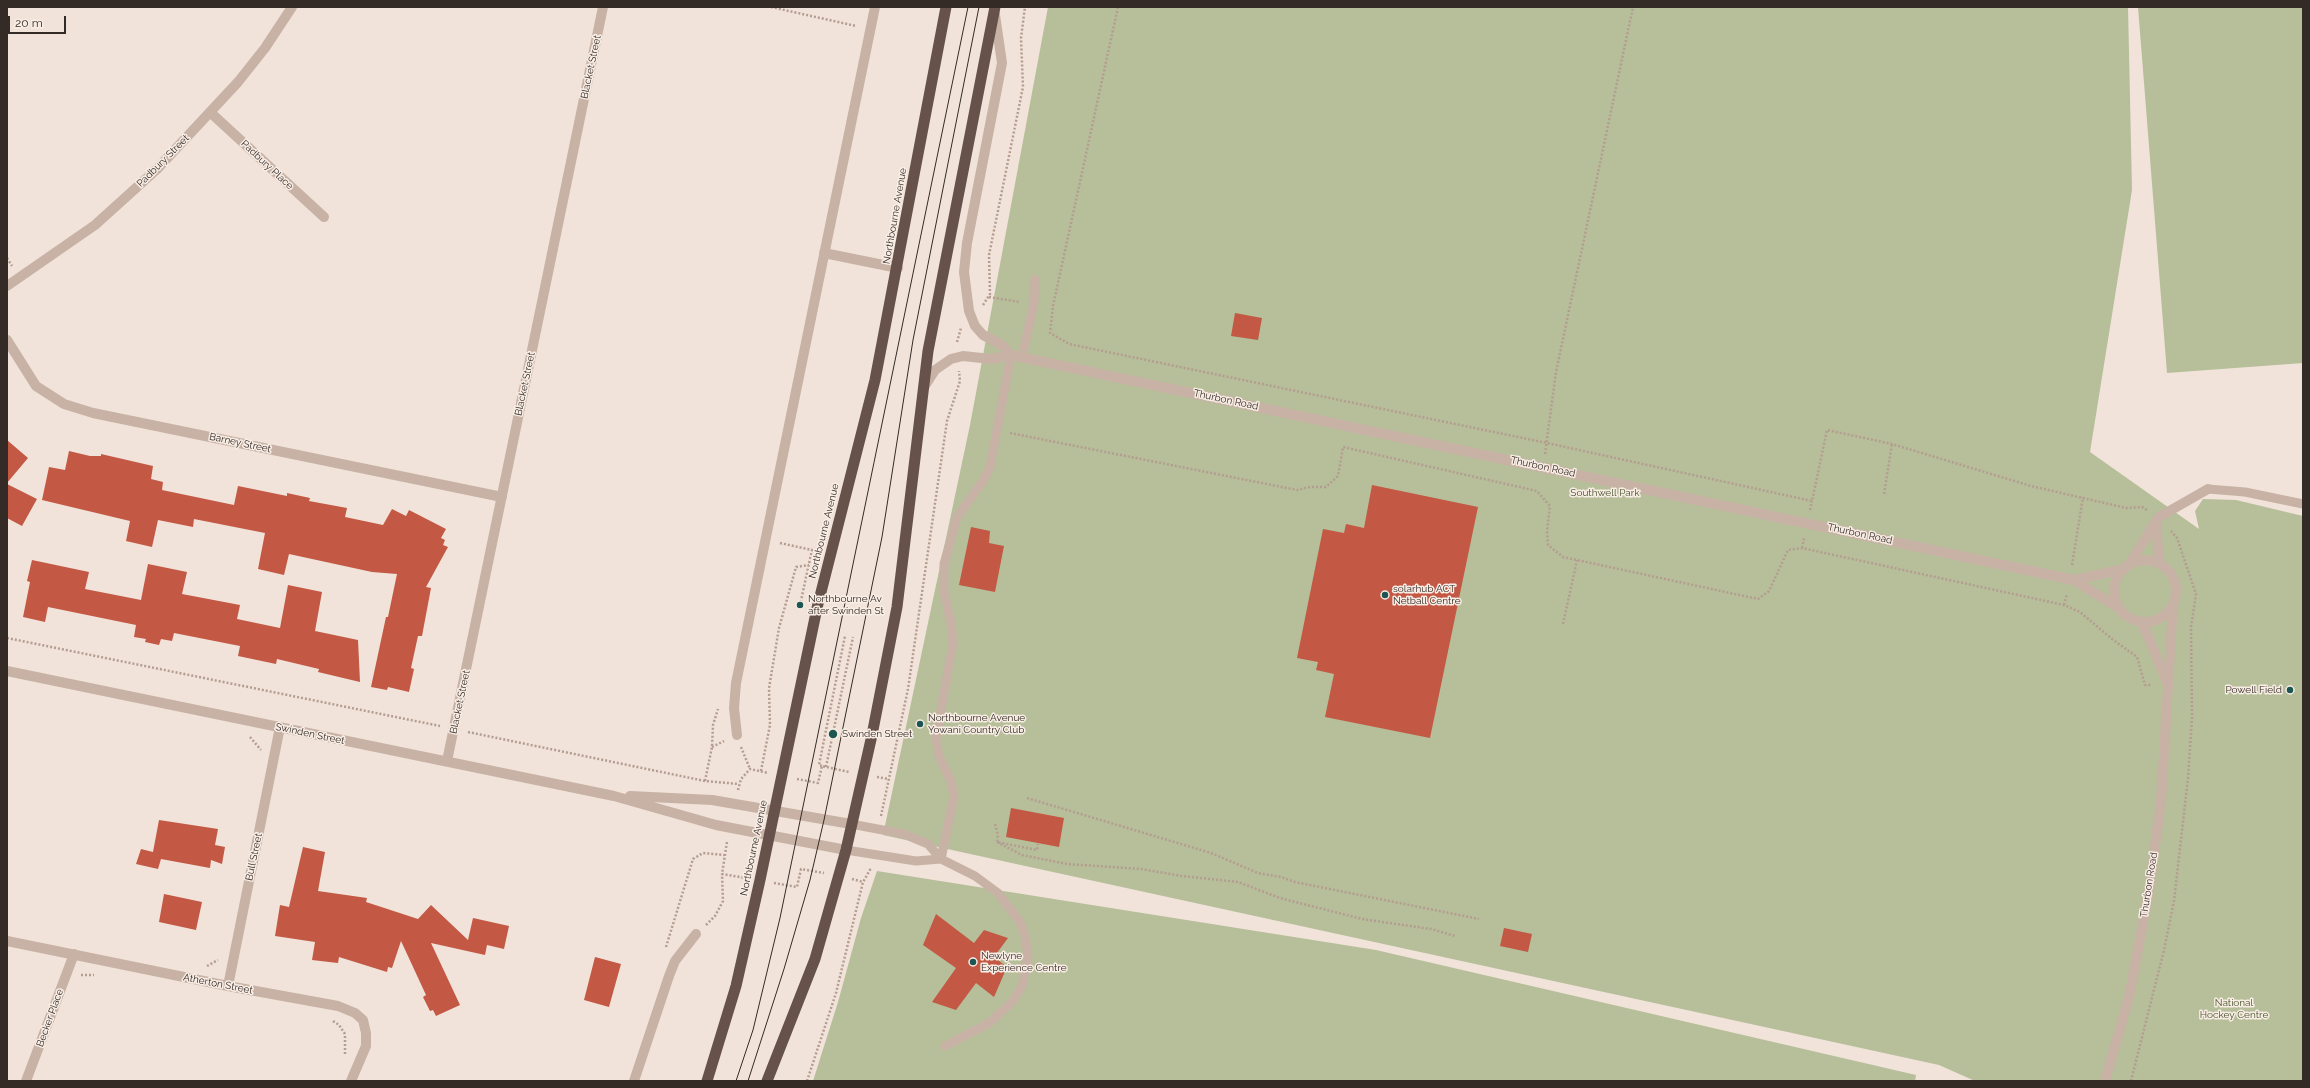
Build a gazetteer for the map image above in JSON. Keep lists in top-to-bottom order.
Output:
{
  "streets": {
    "highway": ["Northbourne Avenue"],
    "street": [
      "Blacket Street",
      "Padbury Street",
      "Padbury Place",
      "Thurbon Road",
      "Barney Street",
      "Swinden Street",
      "Bull Street",
      "Atherton Street",
      "Becker Place"
    ]
  },
  "crossings": [
    ["Blacket Street", "Barney Street"],
    ["Blacket Street", "Swinden Street"],
    ["Padbury Street", "Padbury Place"],
    ["Northbourne Avenue", "Swinden Street"],
    ["Swinden Street", "Bull Street"],
    ["Bull Street", "Atherton Street"],
    ["Atherton Street", "Becker Place"]
  ],
  "parks": ["Southwell Park", "National Hockey Centre"],
  "places": [
    "solarhub ACT Netball Centre",
    "Northbourne Av after Swinden St",
    "Powell Field",
    "Northbourne Avenue Yowani Country Club",
    "Swinden Street",
    "Newlyne Experience Centre"
  ],
  "scale_bar": "20 m"
}
